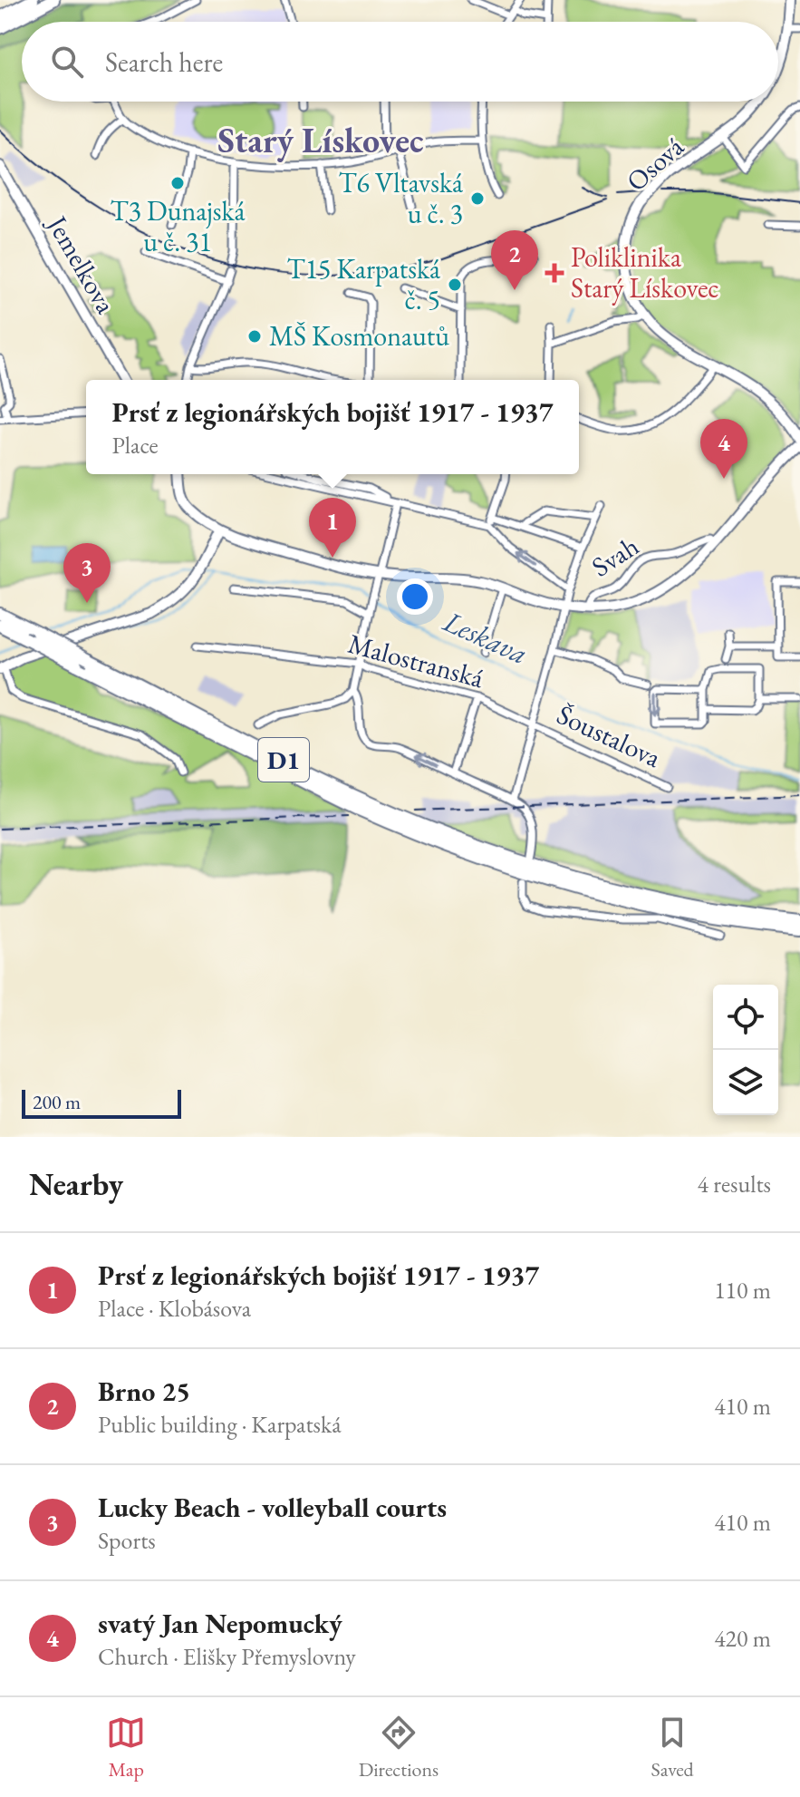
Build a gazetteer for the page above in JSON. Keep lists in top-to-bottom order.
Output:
{
  "streets": {
    "highway": ["D1"],
    "street": [
      "Osová",
      "Jemelkova",
      "Svah",
      "Malostranská",
      "Šoustalova"
    ]
  },
  "crossings": [
    ["Malostranská", "Šoustalova"]
  ],
  "districts": ["Starý Lískovec"],
  "water": ["Leskava"],
  "places": {
    "other": [
      "T3 Dunajská u č. 31",
      "T6 Vltavská u č. 3",
      "T15 Karpatská č. 5",
      "MŠ Kosmonautů"
    ],
    "health": ["Poliklinika Starý Lískovec"]
  },
  "scale_bar": "200 m",
  "page": {
    "search": "Search here",
    "pins": [
      "2",
      "4",
      "1",
      "3"
    ],
    "popup": ["Prsť z legionářských bojišť 1917 - 1937", "Place"],
    "scale": "200 m",
    "heading": ["Nearby", "4 results"],
    "list": [
      {
        "mark": "1",
        "name": "Prsť z legionářských bojišť 1917 - 1937",
        "note": "Place · Klobásova",
        "value": "110 m"
      },
      {
        "mark": "2",
        "name": "Brno 25",
        "note": "Public building · Karpatská",
        "value": "410 m"
      },
      {
        "mark": "3",
        "name": "Lucky Beach - volleyball courts",
        "note": "Sports",
        "value": "410 m"
      },
      {
        "mark": "4",
        "name": "svatý Jan Nepomucký",
        "note": "Church · Elišky Přemyslovny",
        "value": "420 m"
      }
    ],
    "nav": ["Map", "Directions", "Saved"]
  }
}
